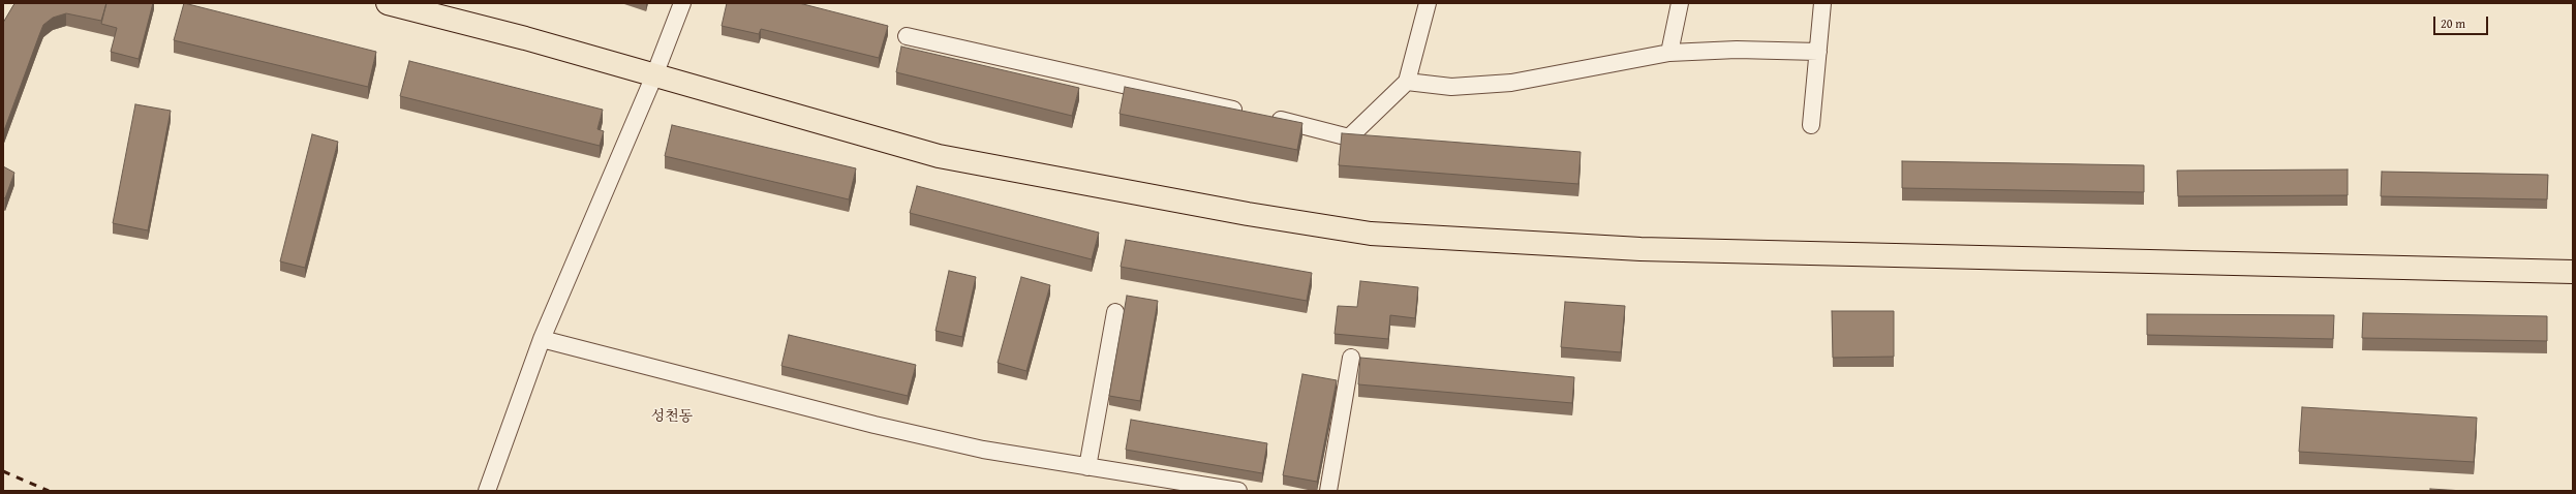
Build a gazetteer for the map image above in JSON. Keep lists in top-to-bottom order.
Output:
{
  "districts": ["성천동"],
  "scale_bar": "20 m"
}
